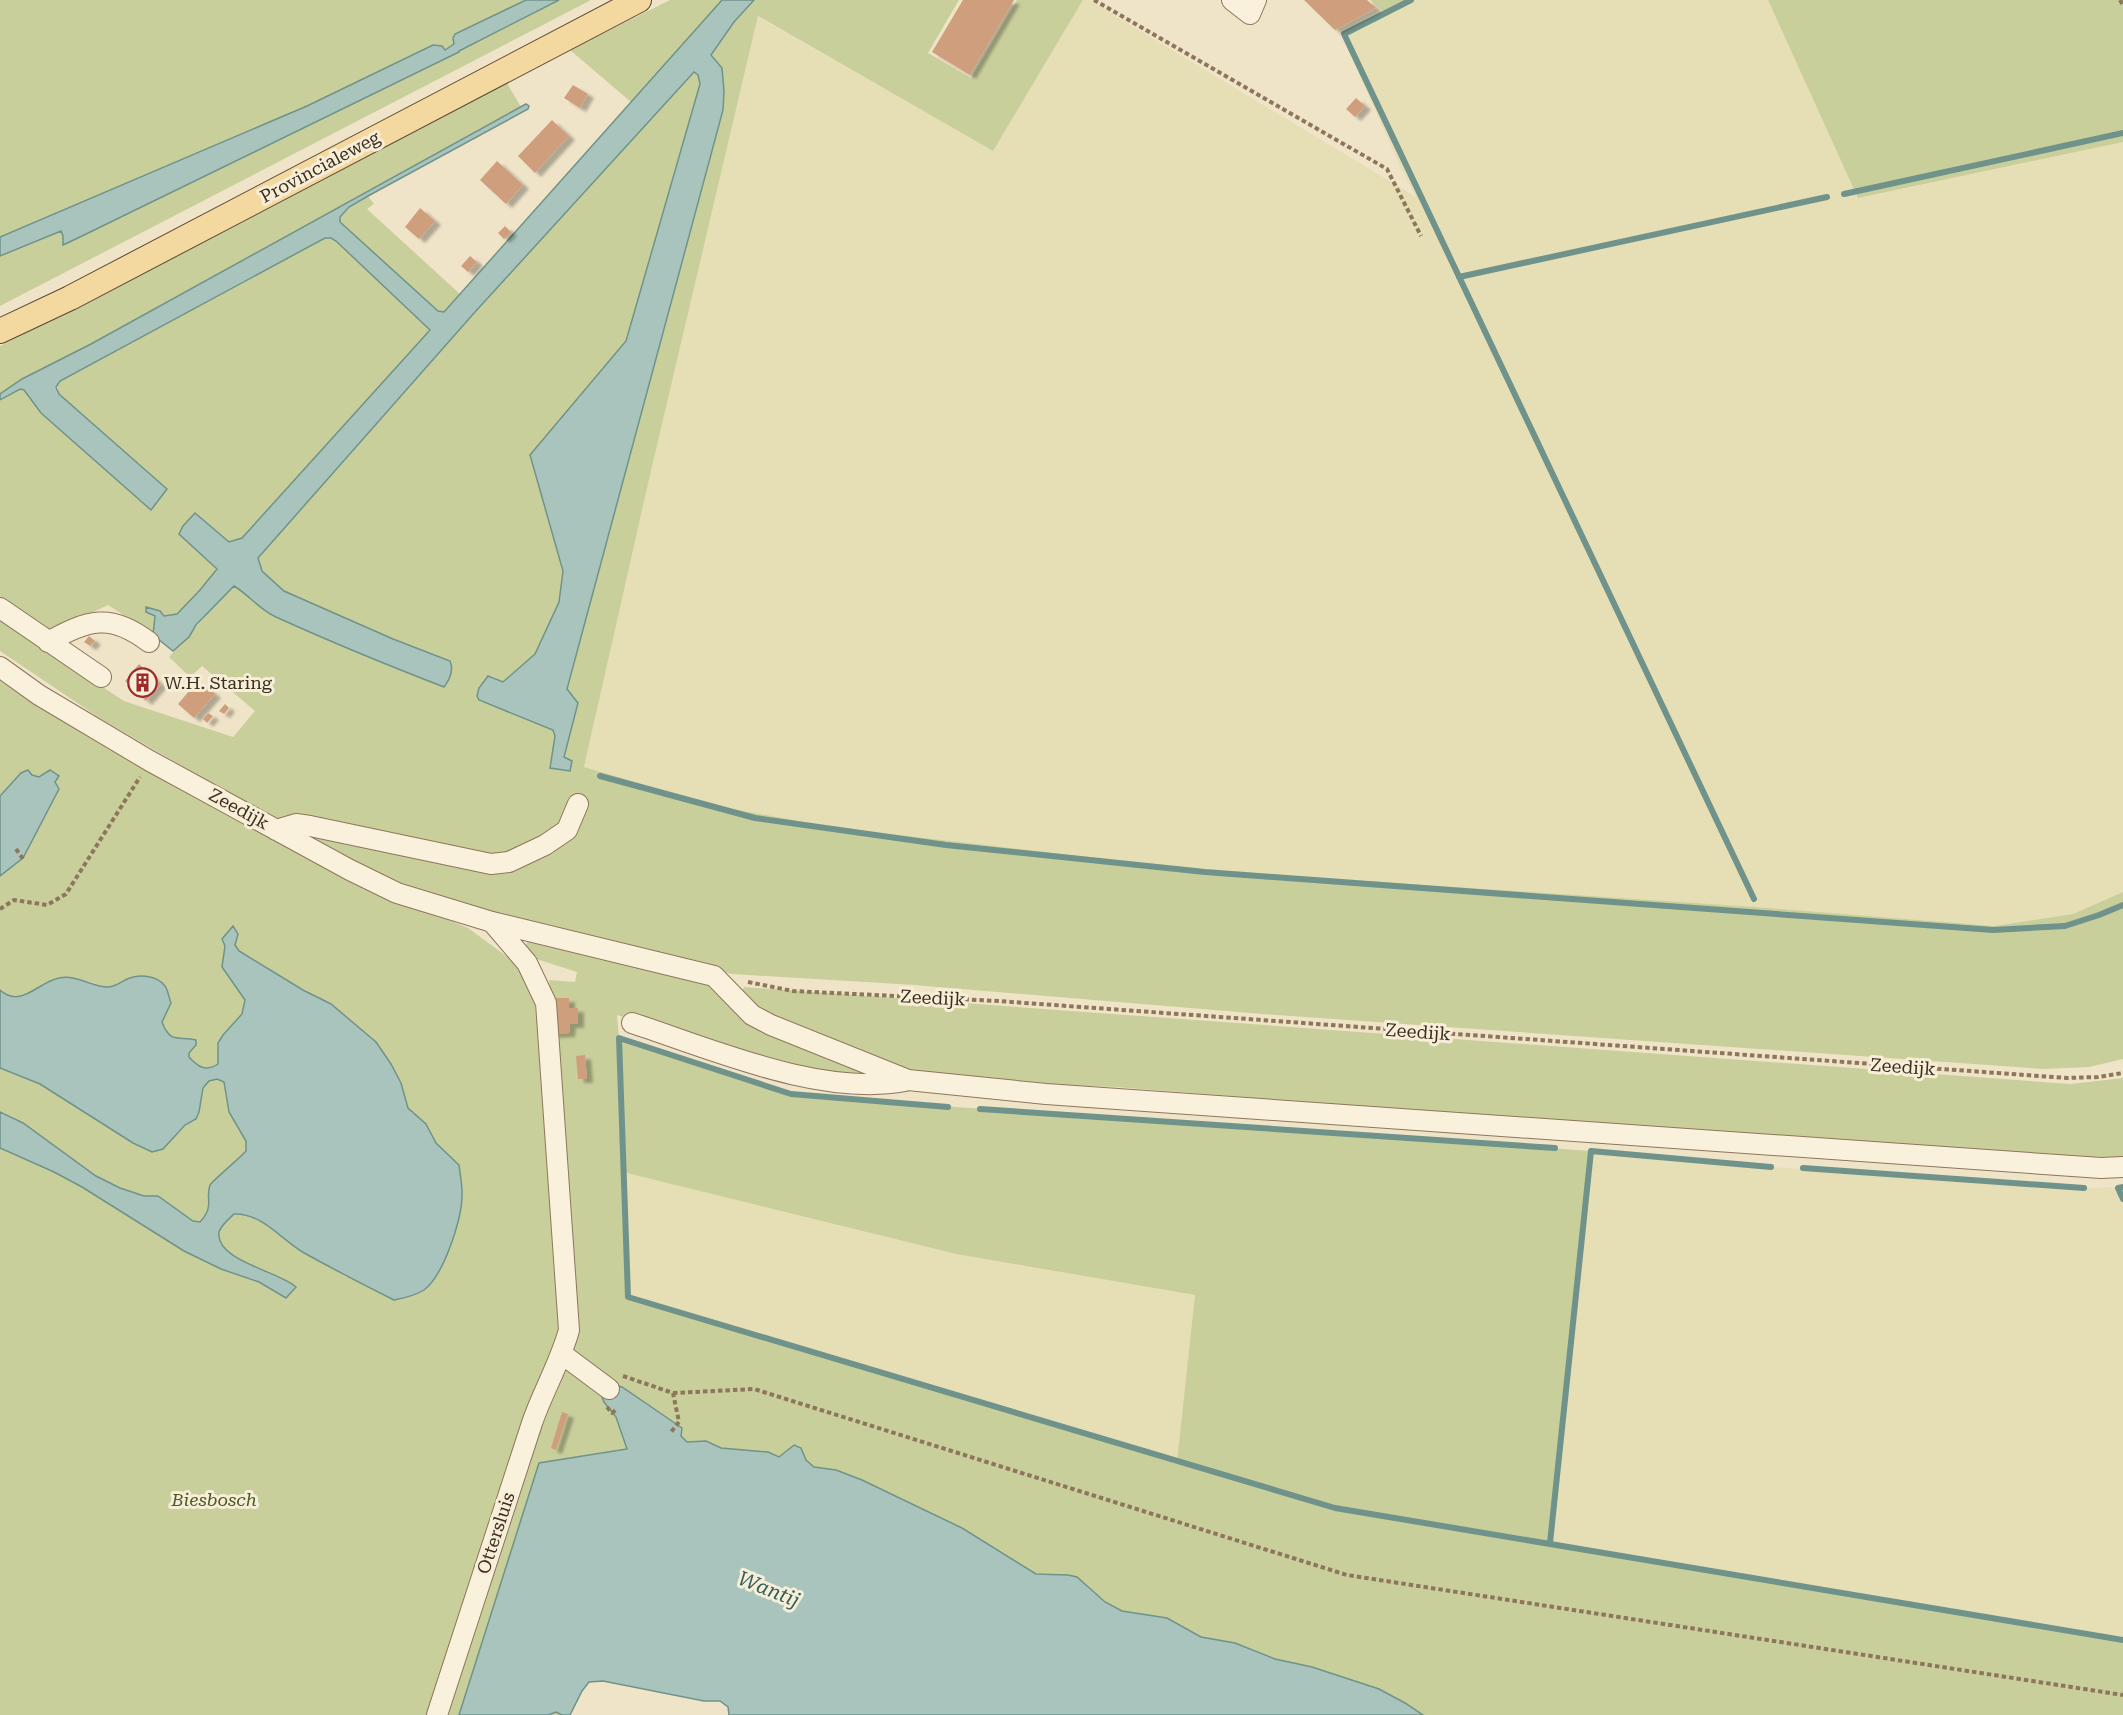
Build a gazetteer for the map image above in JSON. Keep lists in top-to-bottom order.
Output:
{
  "streets": {
    "main road": ["Provincialeweg"],
    "street": ["Zeedijk", "Ottersluis"]
  },
  "water": ["Wantij"],
  "parks": ["Biesbosch"],
  "places": {
    "building": ["W.H. Staring"]
  }
}
